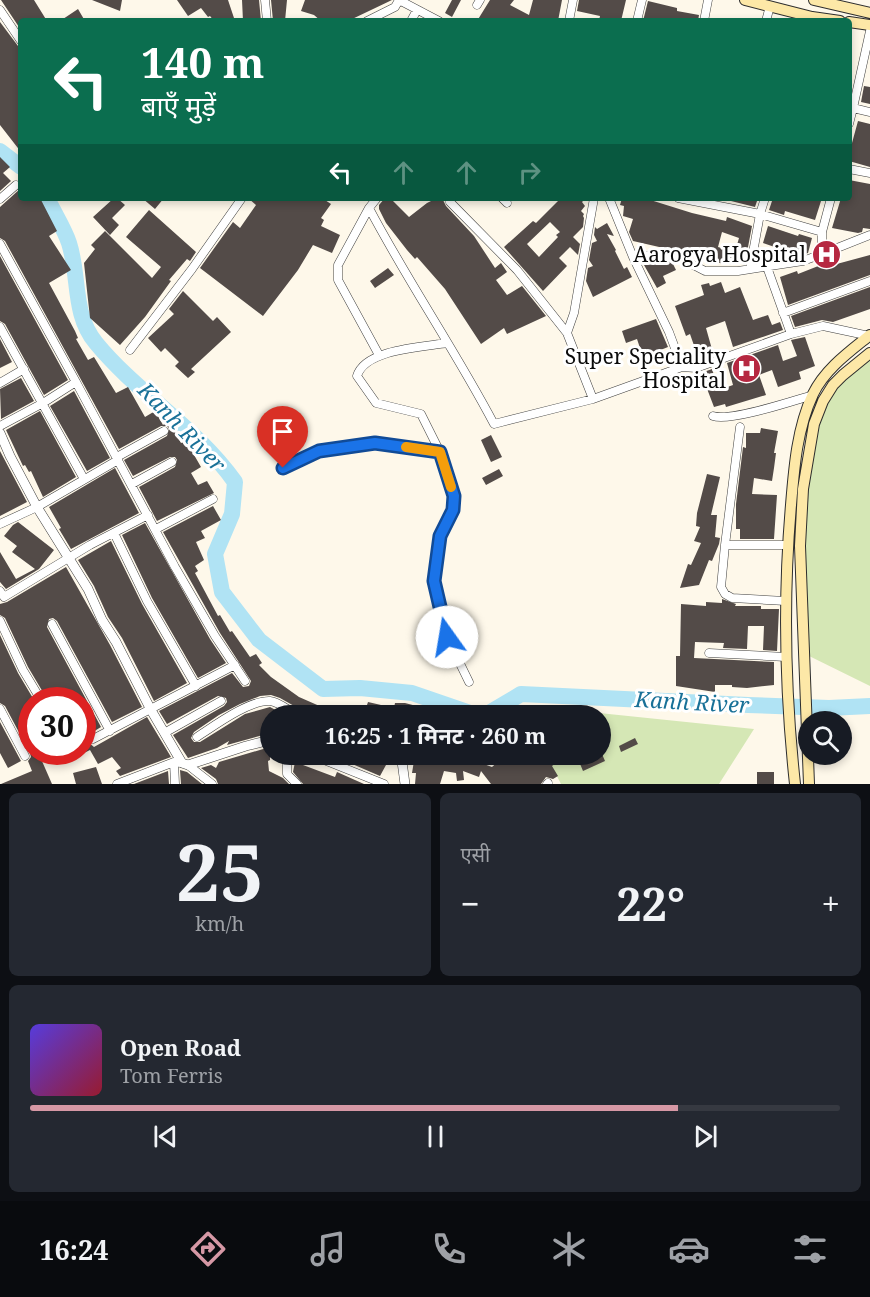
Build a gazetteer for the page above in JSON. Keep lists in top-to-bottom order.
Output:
{
  "water": ["Kanh River"],
  "places": {
    "hospital": ["Aarogya Hospital", "Super Speciality Hospital"]
  },
  "page": {
    "turn": ["140 m", "बाएँ मुड़ें"],
    "limit": "30",
    "trip": "16:25 · 1 मिनट · 260 m",
    "tile": [
      ["25", "km/h"],
      "एसी"
    ],
    "heat": ["−", "22°", "+"],
    "song": ["Open Road", "Tom Ferris"],
    "tabs": "16:24"
  }
}
